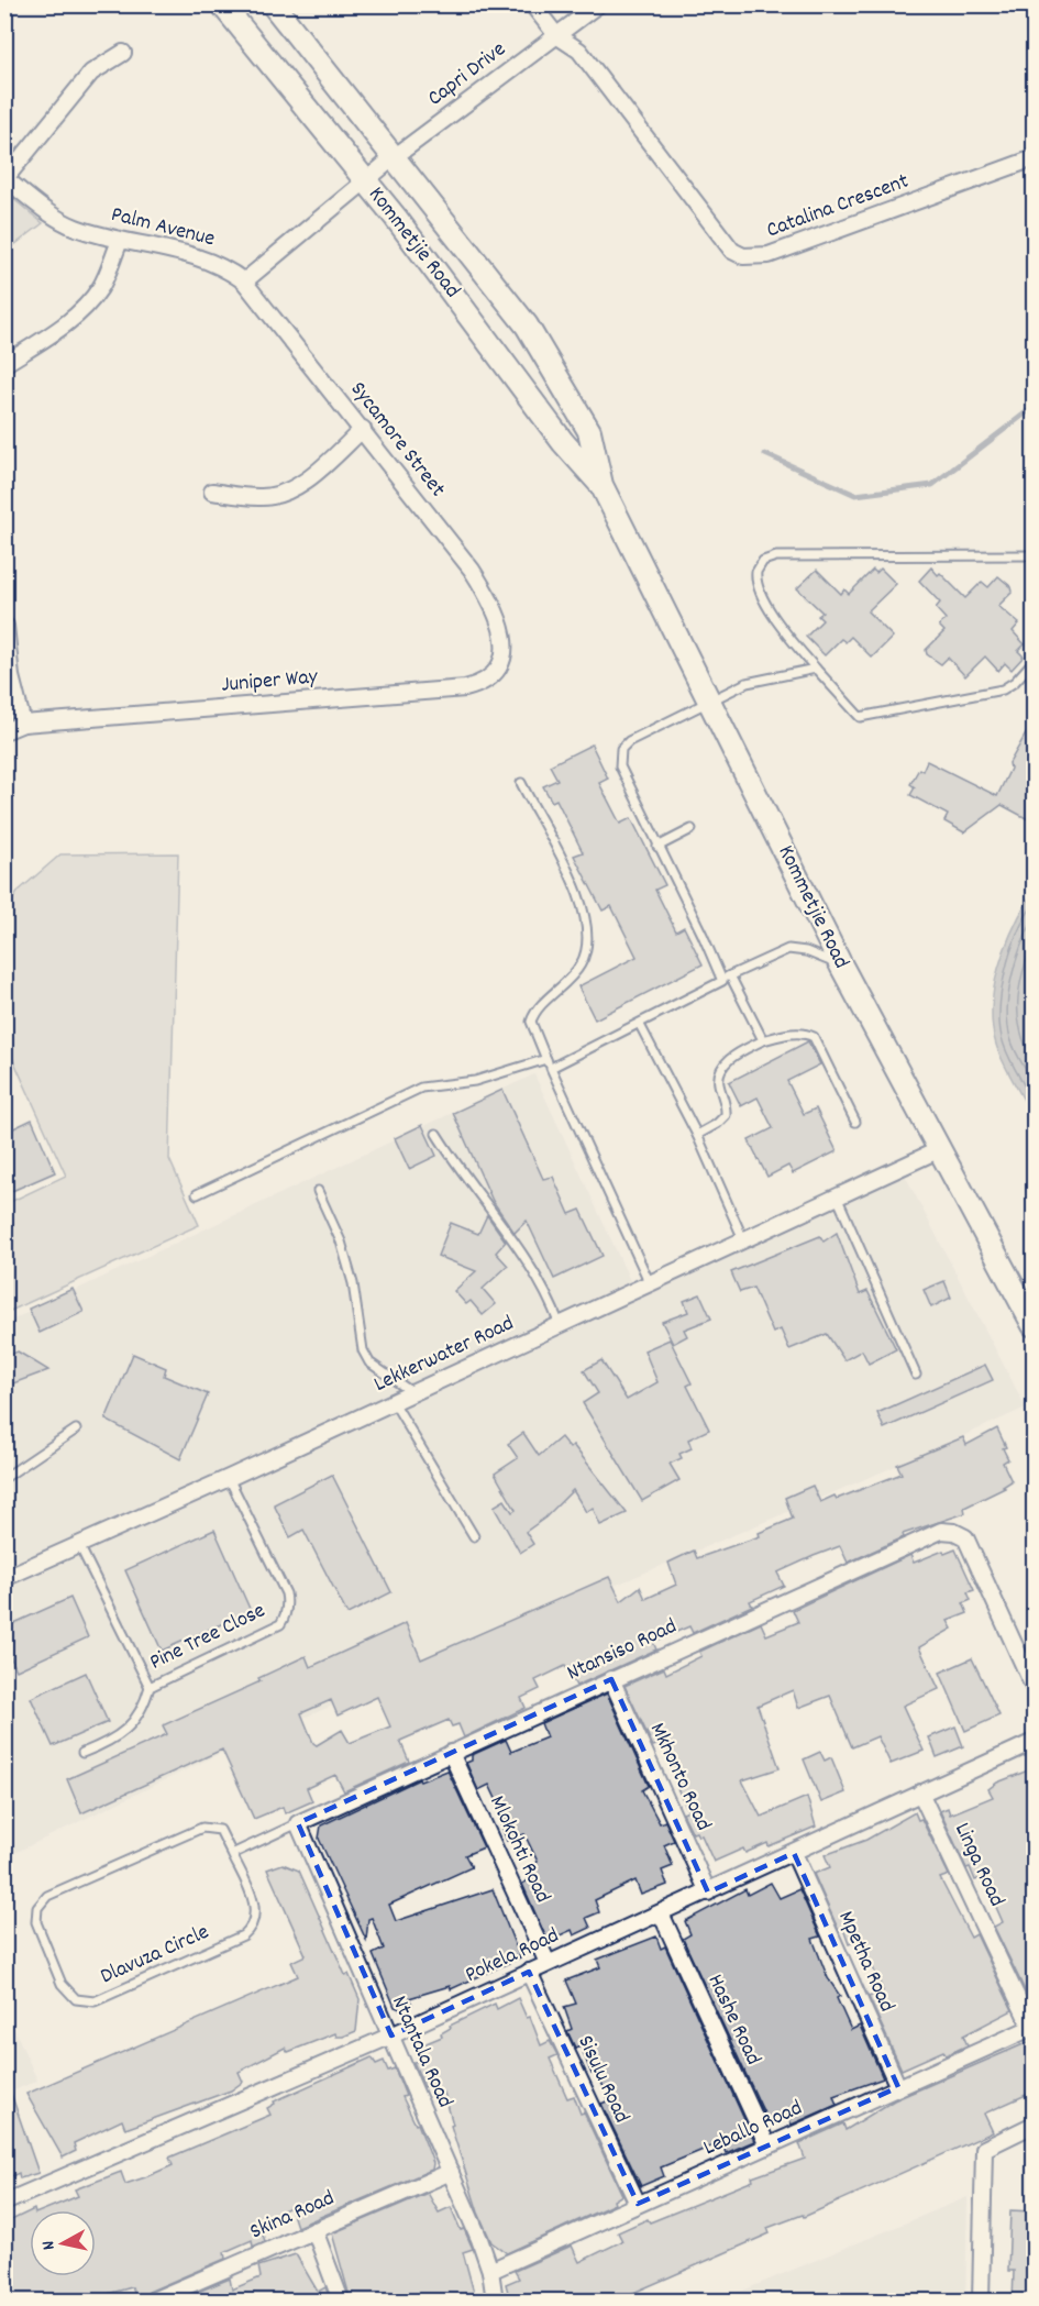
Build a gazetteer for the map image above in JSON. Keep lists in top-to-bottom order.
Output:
{
  "streets": {
    "main road": ["Kommetjie Road"],
    "street": [
      "Capri Drive",
      "Catalina Crescent",
      "Palm Avenue",
      "Sycamore Street",
      "Juniper Way",
      "Lekkerwater Road",
      "Ntansiso Road",
      "Mkhonto Road",
      "Mlokohti Road",
      "Linga Road",
      "Pokela Road",
      "Mpetha Road",
      "Hashe Road",
      "Ntantala Road",
      "Sisulu Road",
      "Leballo Road",
      "Skina Road"
    ],
    "lane": ["Pine Tree Close", "Dlavuza Circle"]
  },
  "crossings": [
    ["Capri Drive", "Catalina Crescent"],
    ["Capri Drive", "Kommetjie Road"],
    ["Palm Avenue", "Sycamore Street"],
    ["Kommetjie Road", "Lekkerwater Road"],
    ["Sycamore Street", "Juniper Way"],
    ["Lekkerwater Road", "Pine Tree Close"],
    ["Ntansiso Road", "Mkhonto Road"],
    ["Ntansiso Road", "Mlokohti Road"],
    ["Ntansiso Road", "Ntantala Road"],
    ["Mkhonto Road", "Pokela Road"],
    ["Mlokohti Road", "Pokela Road"],
    ["Linga Road", "Pokela Road"],
    ["Linga Road", "Leballo Road"],
    ["Pokela Road", "Mpetha Road"],
    ["Pokela Road", "Hashe Road"],
    ["Pokela Road", "Ntantala Road"],
    ["Pokela Road", "Sisulu Road"],
    ["Mpetha Road", "Leballo Road"],
    ["Hashe Road", "Leballo Road"],
    ["Ntantala Road", "Leballo Road"],
    ["Ntantala Road", "Skina Road"],
    ["Sisulu Road", "Leballo Road"]
  ],
  "north": "left"
}
